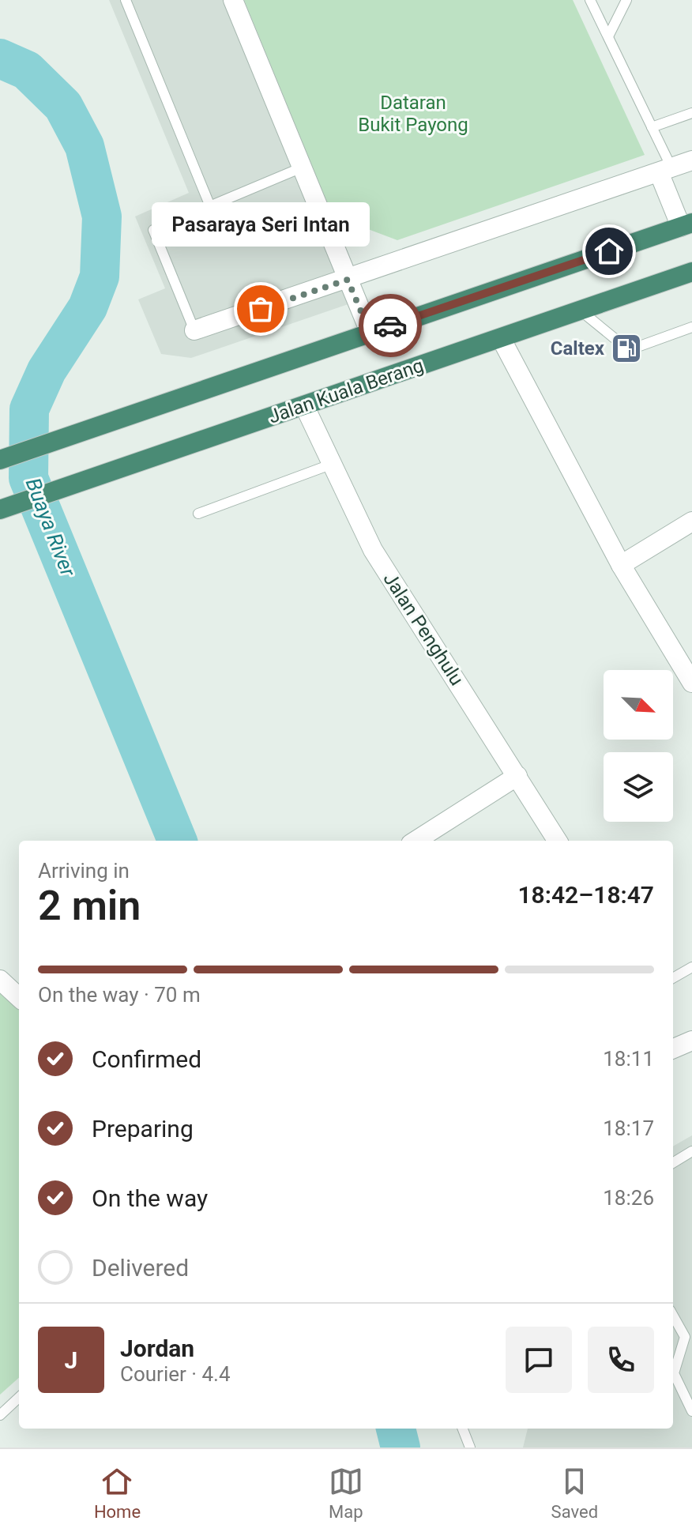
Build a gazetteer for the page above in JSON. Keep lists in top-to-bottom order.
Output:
{
  "streets": {
    "highway": ["Jalan Kuala Berang"],
    "street": ["Jalan Penghulu"]
  },
  "crossings": [
    ["Jalan Kuala Berang", "Jalan Penghulu"]
  ],
  "water": ["Buaya River"],
  "parks": ["Dataran Bukit Payong"],
  "places": {
    "other": ["Pasaraya Seri Intan"],
    "fuel station": ["Caltex"]
  },
  "north": "bottom right",
  "page": {
    "bubble": "Pasaraya Seri Intan",
    "heading": ["2 min", "Arriving in", "18:42–18:47"],
    "panel": ["Jordan", "Courier · 4.4"],
    "bar": "On the way · 70 m",
    "list": [
      ["Confirmed", "18:11"],
      ["Preparing", "18:17"],
      ["On the way", "18:26"],
      "Delivered"
    ],
    "round": "J",
    "tabs": ["Home", "Map", "Saved"]
  }
}
